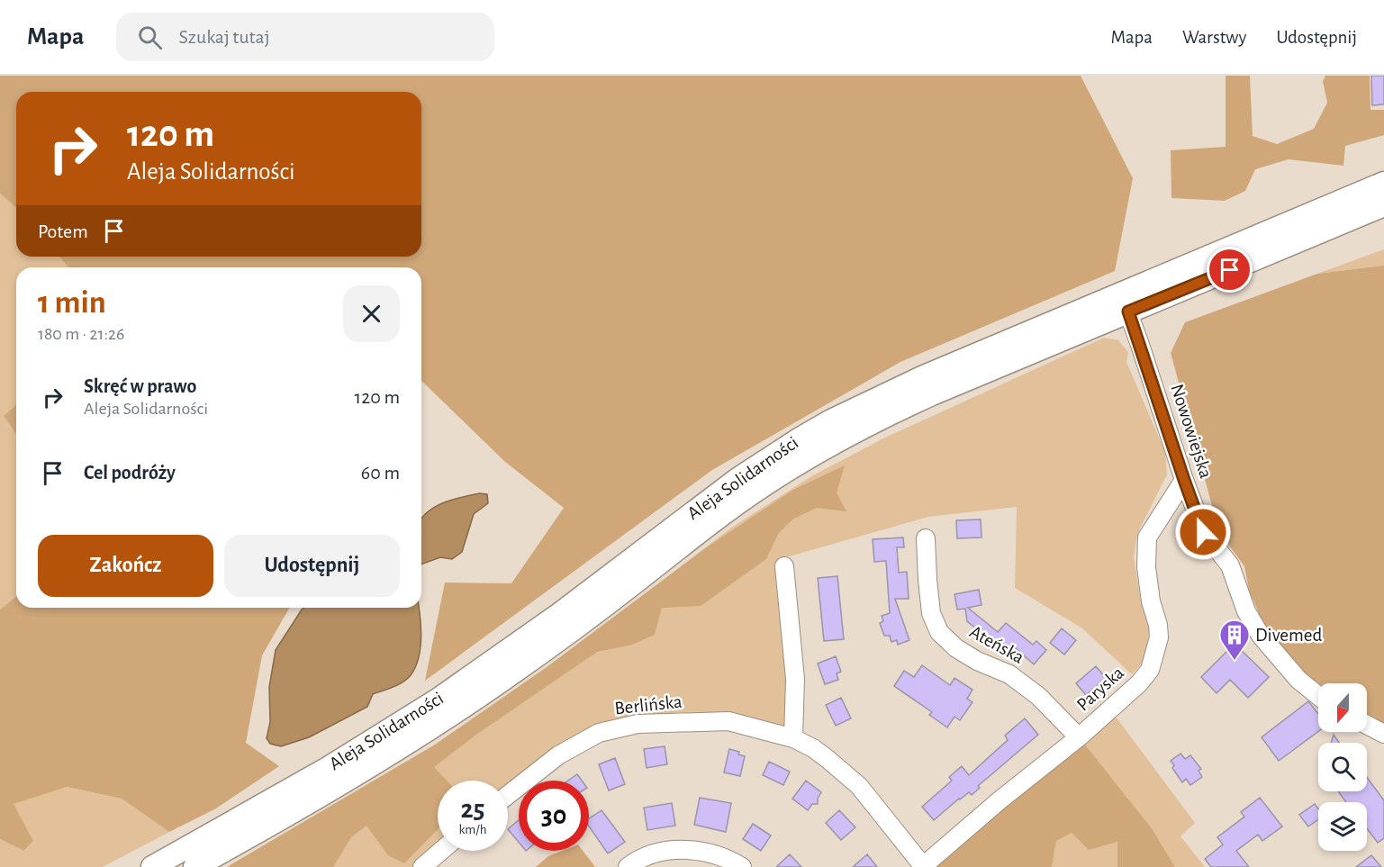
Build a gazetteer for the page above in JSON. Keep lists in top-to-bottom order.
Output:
{
  "streets": {
    "main road": ["Aleja Solidarności"],
    "street": [
      "Nowowiejska",
      "Ateńska",
      "Paryska",
      "Berlińska"
    ]
  },
  "crossings": [
    ["Nowowiejska", "Aleja Solidarności"],
    ["Nowowiejska", "Paryska"],
    ["Ateńska", "Paryska"],
    ["Paryska", "Berlińska"]
  ],
  "places": {
    "building": ["Divemed"]
  },
  "north": "bottom",
  "page": {
    "header": "Mapa",
    "search": "Szukaj tutaj",
    "nav": ["Mapa", "Warstwy", "Udostępnij"],
    "turn": ["120 m", "Aleja Solidarności"],
    "then": "Potem",
    "heading": ["1 min", "180 m · 21:26"],
    "list": [
      {
        "name": "Skręć w prawo",
        "note": "Aleja Solidarności",
        "value": "120 m"
      },
      {
        "name": "Cel podróży",
        "value": "60 m"
      }
    ],
    "buttons": ["Zakończ", "Udostępnij"],
    "speed": "25 km/h",
    "limit": "30"
  }
}
